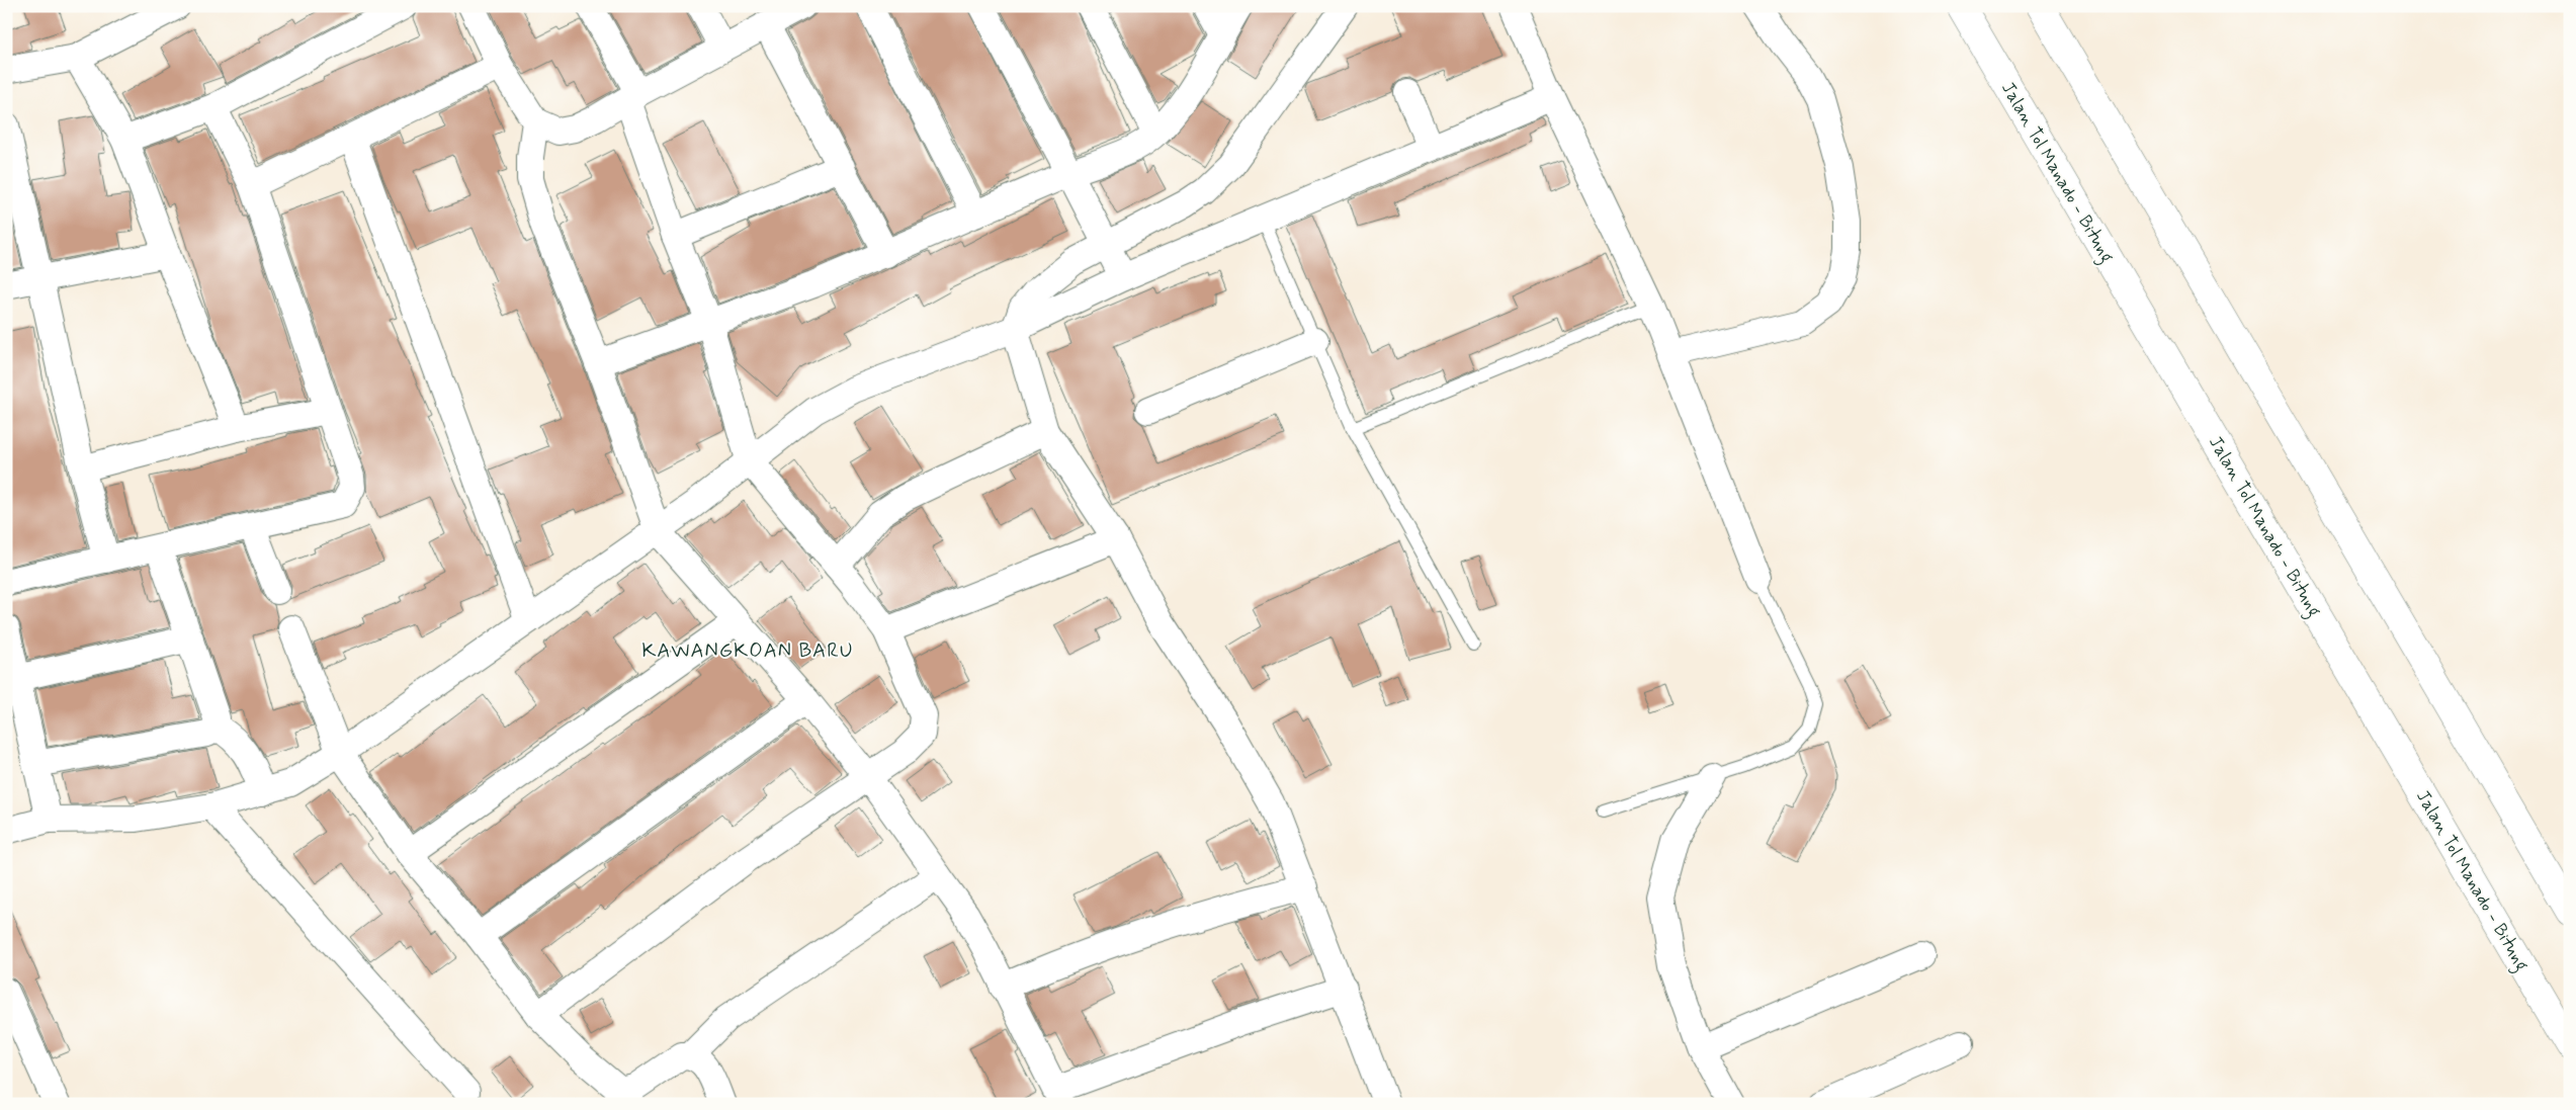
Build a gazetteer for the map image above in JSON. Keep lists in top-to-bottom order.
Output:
{
  "streets": {
    "highway": ["Jalan Tol Manado - Bitung"]
  },
  "districts": ["KAWANGKOAN BARU"]
}
